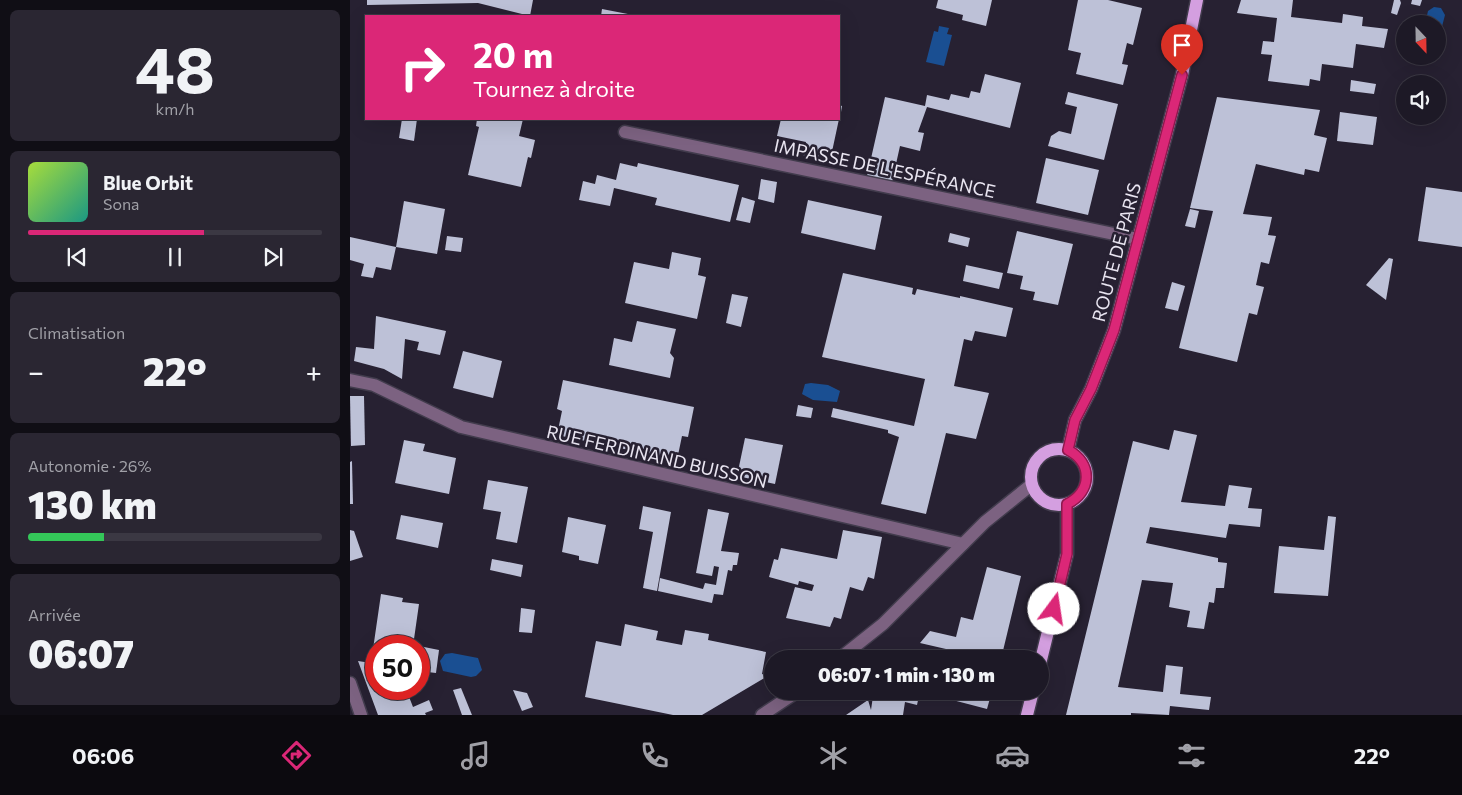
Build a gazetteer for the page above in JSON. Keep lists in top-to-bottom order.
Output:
{
  "streets": {
    "main road": ["ROUTE DE PARIS"],
    "street": ["IMPASSE DE L'ESPÉRANCE", "RUE FERDINAND BUISSON"]
  },
  "crossings": [
    ["IMPASSE DE L'ESPÉRANCE", "ROUTE DE PARIS"]
  ],
  "north": "bottom",
  "page": {
    "tile": [
      ["48", "km/h"],
      "Climatisation",
      ["Autonomie · 26%", "130 km"],
      ["Arrivée", "06:07"]
    ],
    "turn": ["20 m", "Tournez à droite"],
    "song": ["Blue Orbit", "Sona"],
    "heat": ["−", "22°", "+"],
    "limit": "50",
    "trip": "06:07 · 1 min · 130 m",
    "tabs": ["06:06", "22°"]
  }
}
